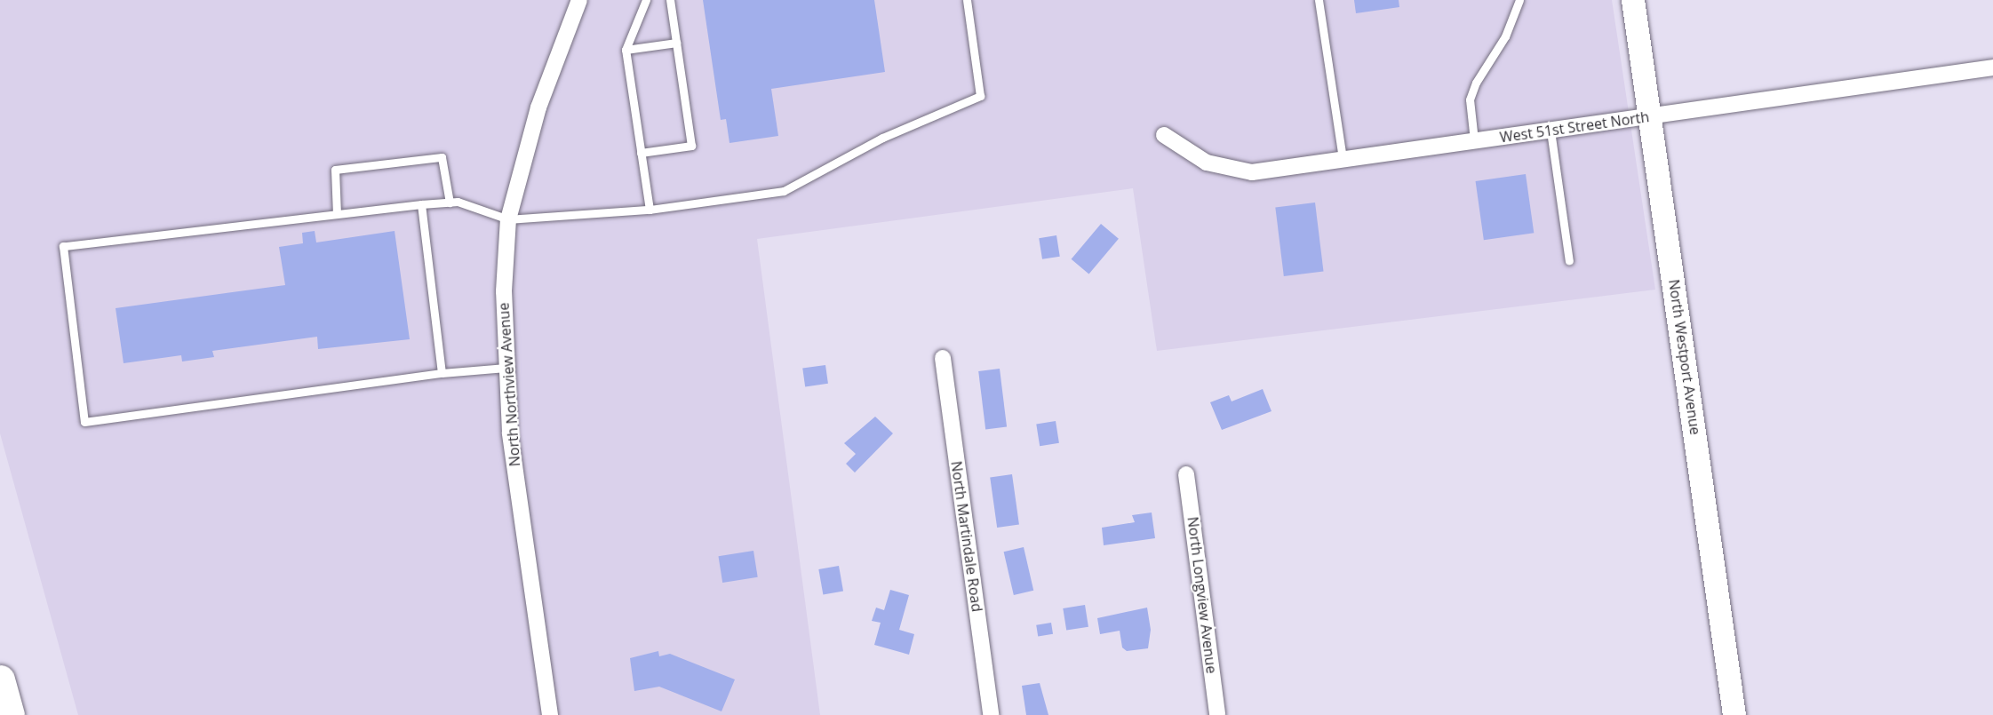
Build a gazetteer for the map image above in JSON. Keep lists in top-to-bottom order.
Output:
{
  "streets": {
    "main road": ["North Westport Avenue"],
    "street": [
      "West 51st Street North",
      "North Northview Avenue",
      "North Martindale Road",
      "North Longview Avenue"
    ]
  },
  "crossings": [
    ["West 51st Street North", "North Westport Avenue"]
  ]
}
